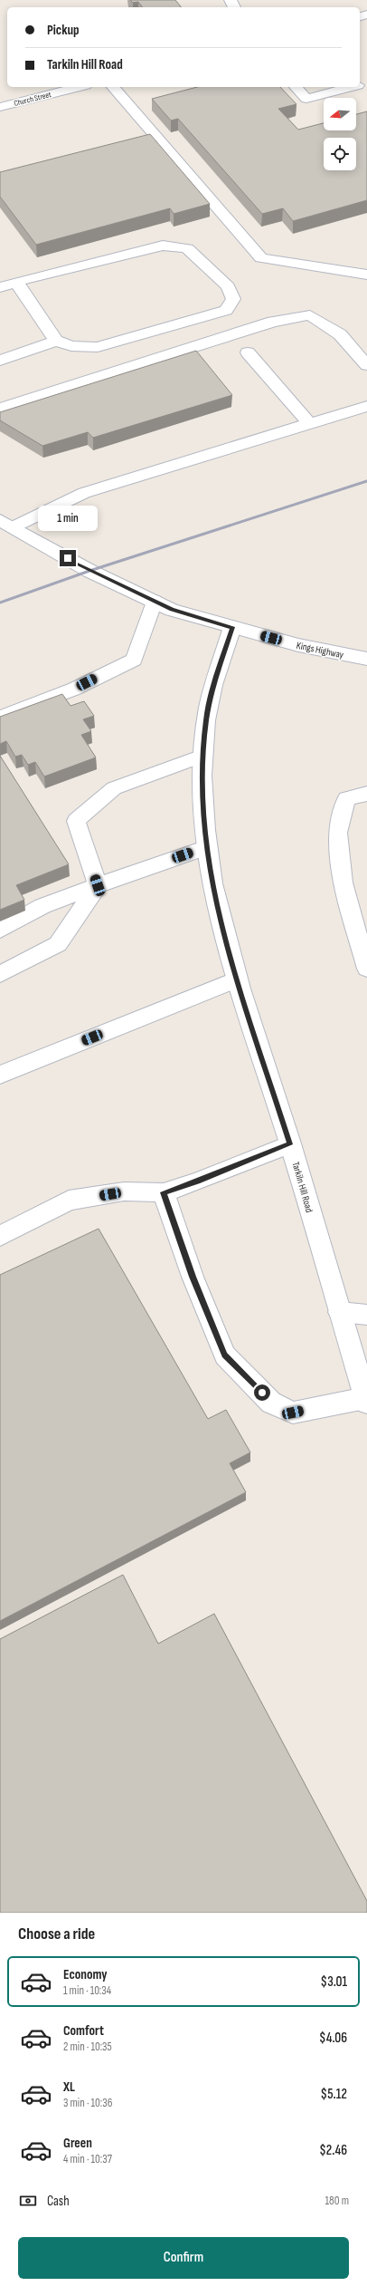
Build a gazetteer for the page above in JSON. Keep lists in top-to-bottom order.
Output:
{
  "streets": {
    "street": ["Church Street", "Kings Highway", "Tarkiln Hill Road"]
  },
  "crossings": [
    ["Kings Highway", "Tarkiln Hill Road"]
  ],
  "north": "left",
  "page": {
    "banner": ["Pickup", "Tarkiln Hill Road"],
    "bubble": "1 min",
    "heading": "Choose a ride",
    "list": [
      {
        "name": "Economy",
        "note": "1 min · 10:34",
        "value": "$3.01"
      },
      {
        "name": "Comfort",
        "note": "2 min · 10:35",
        "value": "$4.06"
      },
      {
        "name": "XL",
        "note": "3 min · 10:36",
        "value": "$5.12"
      },
      {
        "name": "Green",
        "note": "4 min · 10:37",
        "value": "$2.46"
      }
    ],
    "pay": ["Cash", "180 m"],
    "buttons": "Confirm"
  }
}
